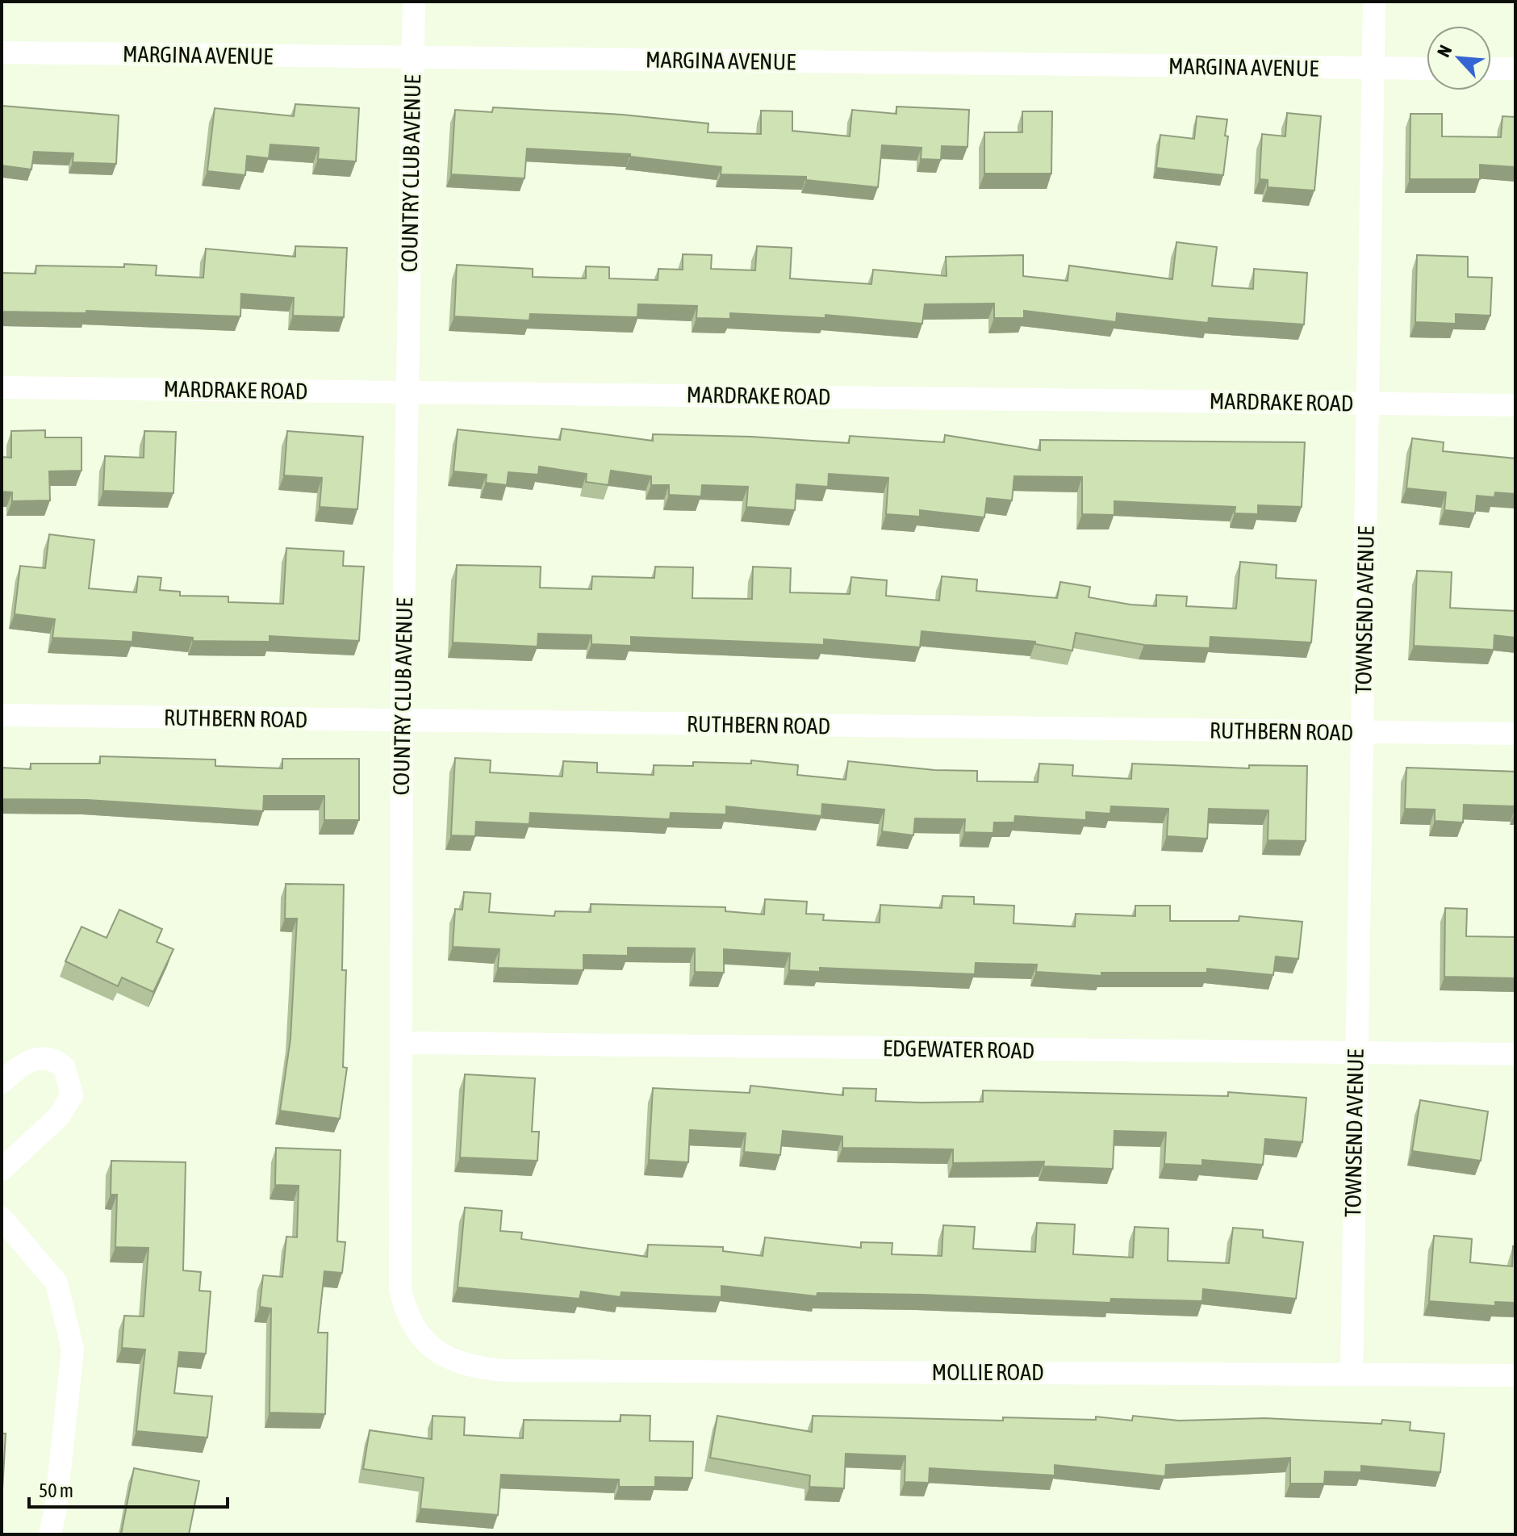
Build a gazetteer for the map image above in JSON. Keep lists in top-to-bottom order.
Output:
{
  "streets": {
    "street": [
      "MARGINA AVENUE",
      "COUNTRY CLUB AVENUE",
      "MARDRAKE ROAD",
      "TOWNSEND AVENUE",
      "RUTHBERN ROAD",
      "EDGEWATER ROAD",
      "MOLLIE ROAD"
    ]
  },
  "crossings": [
    ["MARGINA AVENUE", "COUNTRY CLUB AVENUE"],
    ["MARGINA AVENUE", "TOWNSEND AVENUE"],
    ["COUNTRY CLUB AVENUE", "MARDRAKE ROAD"],
    ["COUNTRY CLUB AVENUE", "RUTHBERN ROAD"],
    ["COUNTRY CLUB AVENUE", "EDGEWATER ROAD"],
    ["COUNTRY CLUB AVENUE", "MOLLIE ROAD"],
    ["MARDRAKE ROAD", "TOWNSEND AVENUE"],
    ["TOWNSEND AVENUE", "RUTHBERN ROAD"],
    ["TOWNSEND AVENUE", "EDGEWATER ROAD"],
    ["TOWNSEND AVENUE", "MOLLIE ROAD"]
  ],
  "scale_bar": "50 m",
  "north": "top left"
}
